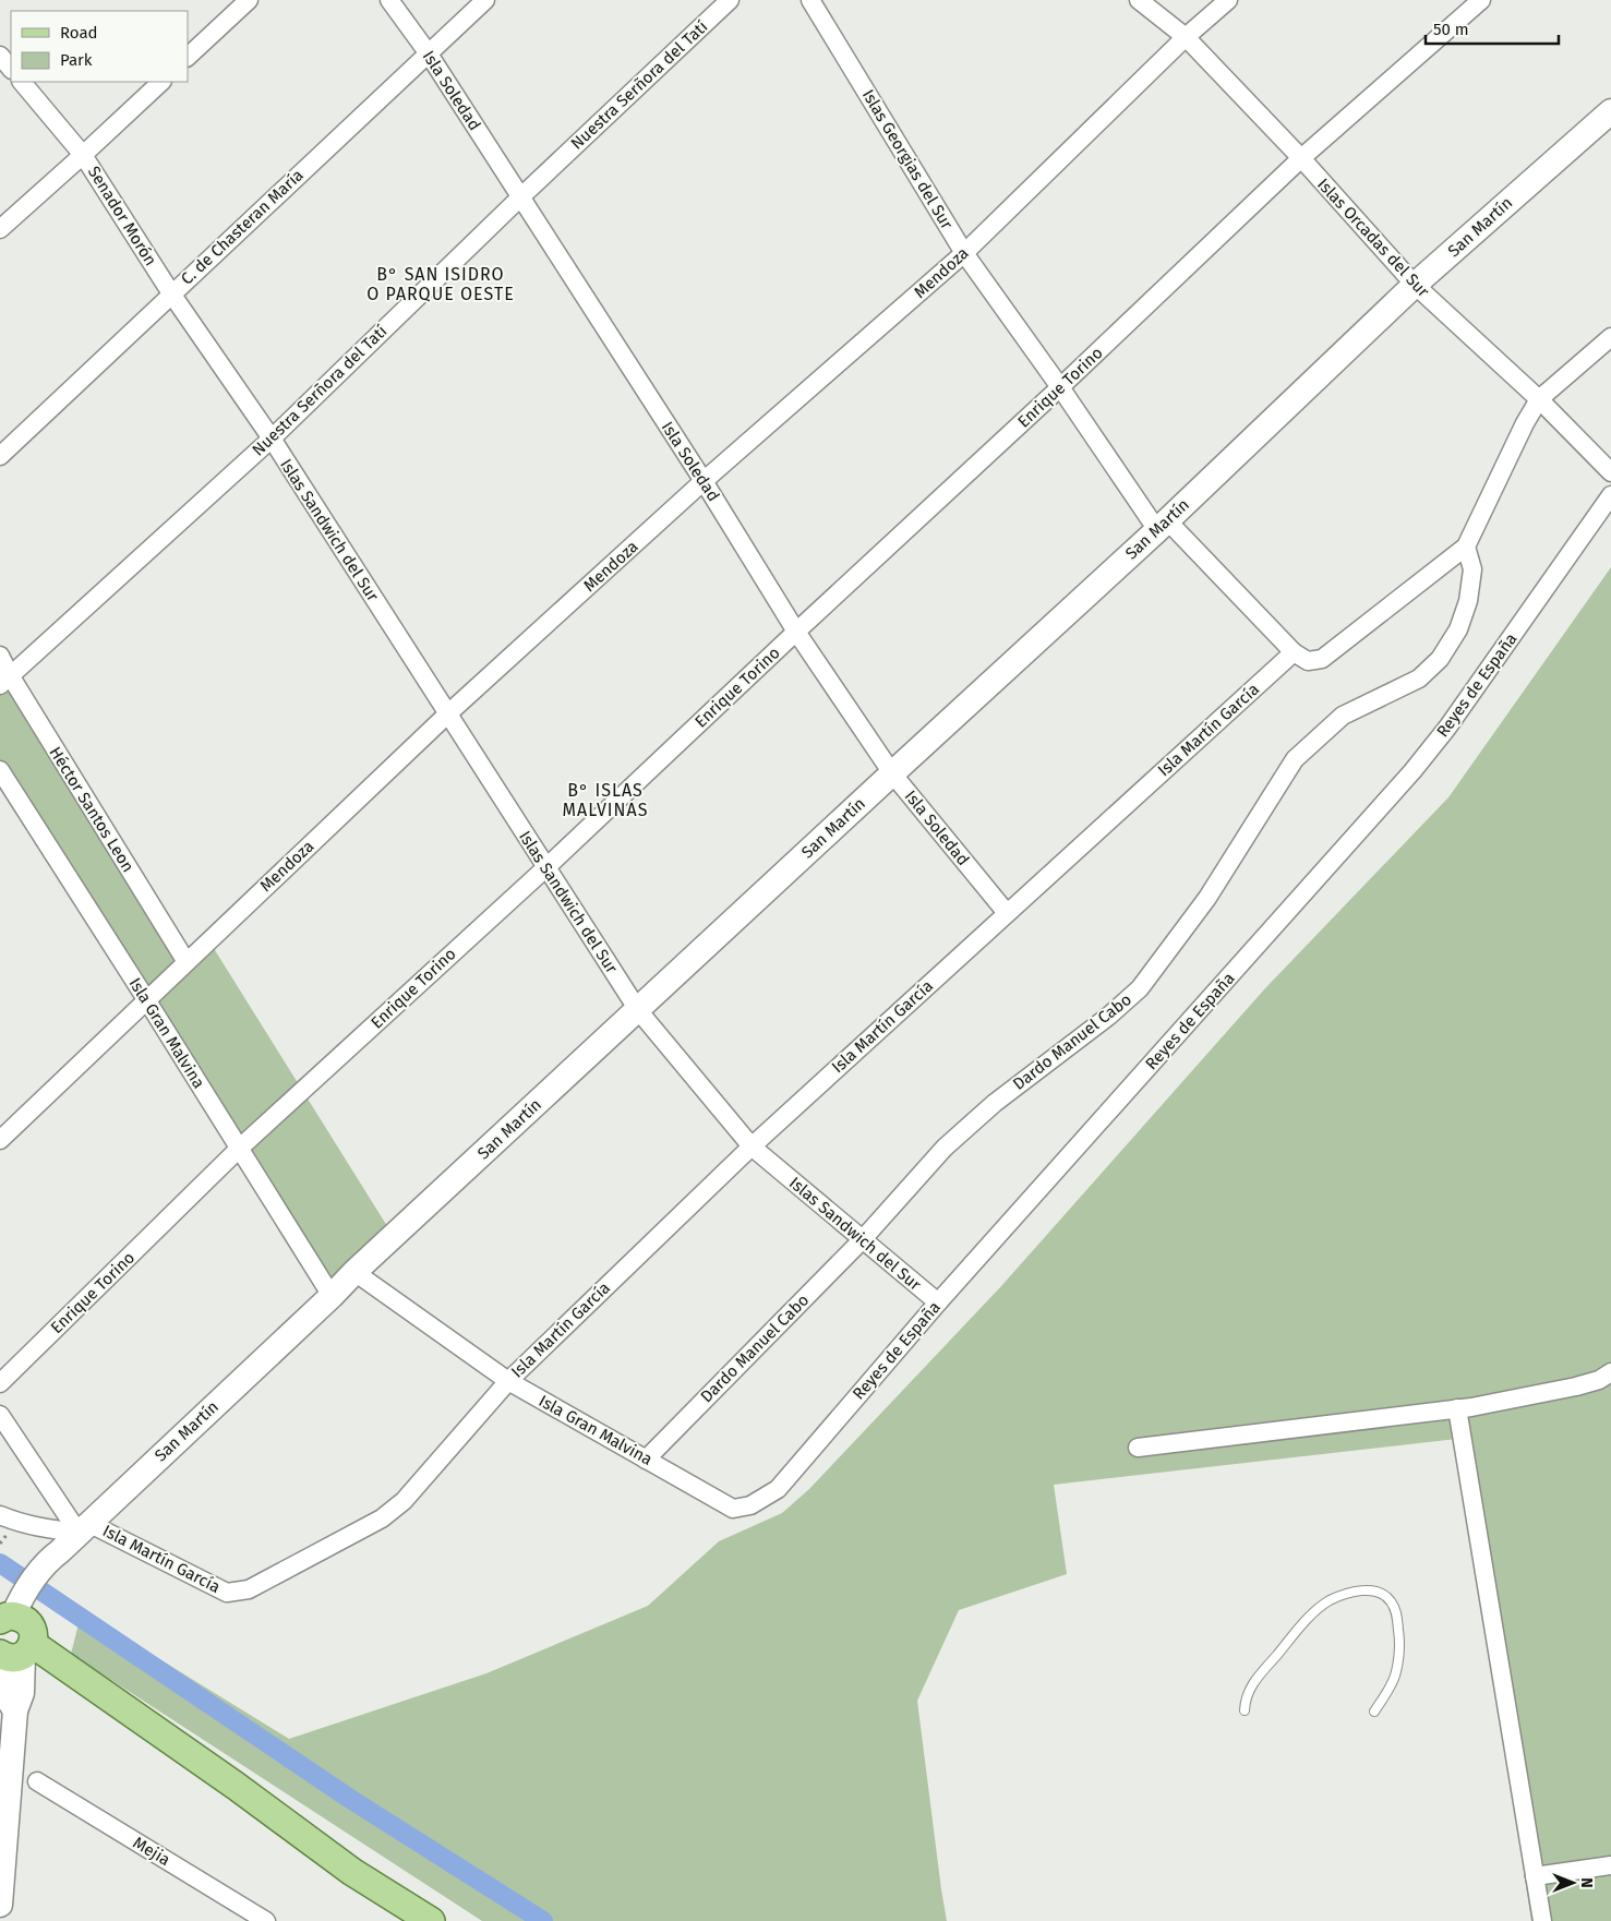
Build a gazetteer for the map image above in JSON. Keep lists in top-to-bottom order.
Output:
{
  "streets": {
    "main road": ["San Martín"],
    "street": [
      "Nuestra Serñora del Tatí",
      "Isla Soledad",
      "Islas Georgias del Sur",
      "Senador Morón",
      "C. de Chasteran María",
      "Islas Orcadas del Sur",
      "Mendoza",
      "Enrique Torino",
      "Islas Sandwich del Sur",
      "Reyes de España",
      "Isla Martín García",
      "Héctor Santos Leon",
      "Isla Gran Malvina",
      "Dardo Manuel Cabo",
      "Mejia"
    ]
  },
  "crossings": [
    ["Nuestra Serñora del Tatí", "Isla Soledad"],
    ["Nuestra Serñora del Tatí", "Senador Morón"],
    ["Nuestra Serñora del Tatí", "Islas Sandwich del Sur"],
    ["Nuestra Serñora del Tatí", "Héctor Santos Leon"],
    ["Isla Soledad", "C. de Chasteran María"],
    ["Isla Soledad", "San Martín"],
    ["Isla Soledad", "Mendoza"],
    ["Isla Soledad", "Enrique Torino"],
    ["Isla Soledad", "Isla Martín García"],
    ["Islas Georgias del Sur", "San Martín"],
    ["Islas Georgias del Sur", "Mendoza"],
    ["Islas Georgias del Sur", "Enrique Torino"],
    ["Islas Georgias del Sur", "Isla Martín García"],
    ["Senador Morón", "C. de Chasteran María"],
    ["Senador Morón", "Islas Sandwich del Sur"],
    ["San Martín", "Islas Orcadas del Sur"],
    ["San Martín", "Islas Sandwich del Sur"],
    ["San Martín", "Isla Martín García"],
    ["San Martín", "Isla Gran Malvina"],
    ["Islas Orcadas del Sur", "Mendoza"],
    ["Islas Orcadas del Sur", "Enrique Torino"],
    ["Mendoza", "Islas Sandwich del Sur"],
    ["Mendoza", "Héctor Santos Leon"],
    ["Mendoza", "Isla Gran Malvina"],
    ["Enrique Torino", "Islas Sandwich del Sur"],
    ["Enrique Torino", "Isla Gran Malvina"],
    ["Islas Sandwich del Sur", "Reyes de España"],
    ["Islas Sandwich del Sur", "Isla Martín García"],
    ["Islas Sandwich del Sur", "Dardo Manuel Cabo"],
    ["Reyes de España", "Isla Gran Malvina"],
    ["Isla Martín García", "Isla Gran Malvina"],
    ["Isla Gran Malvina", "Dardo Manuel Cabo"]
  ],
  "districts": ["B° SAN ISIDRO O PARQUE OESTE", "B° ISLAS MALVINAS"],
  "legend": ["Road", "Park"],
  "scale_bar": "50 m",
  "north": "right"
}
